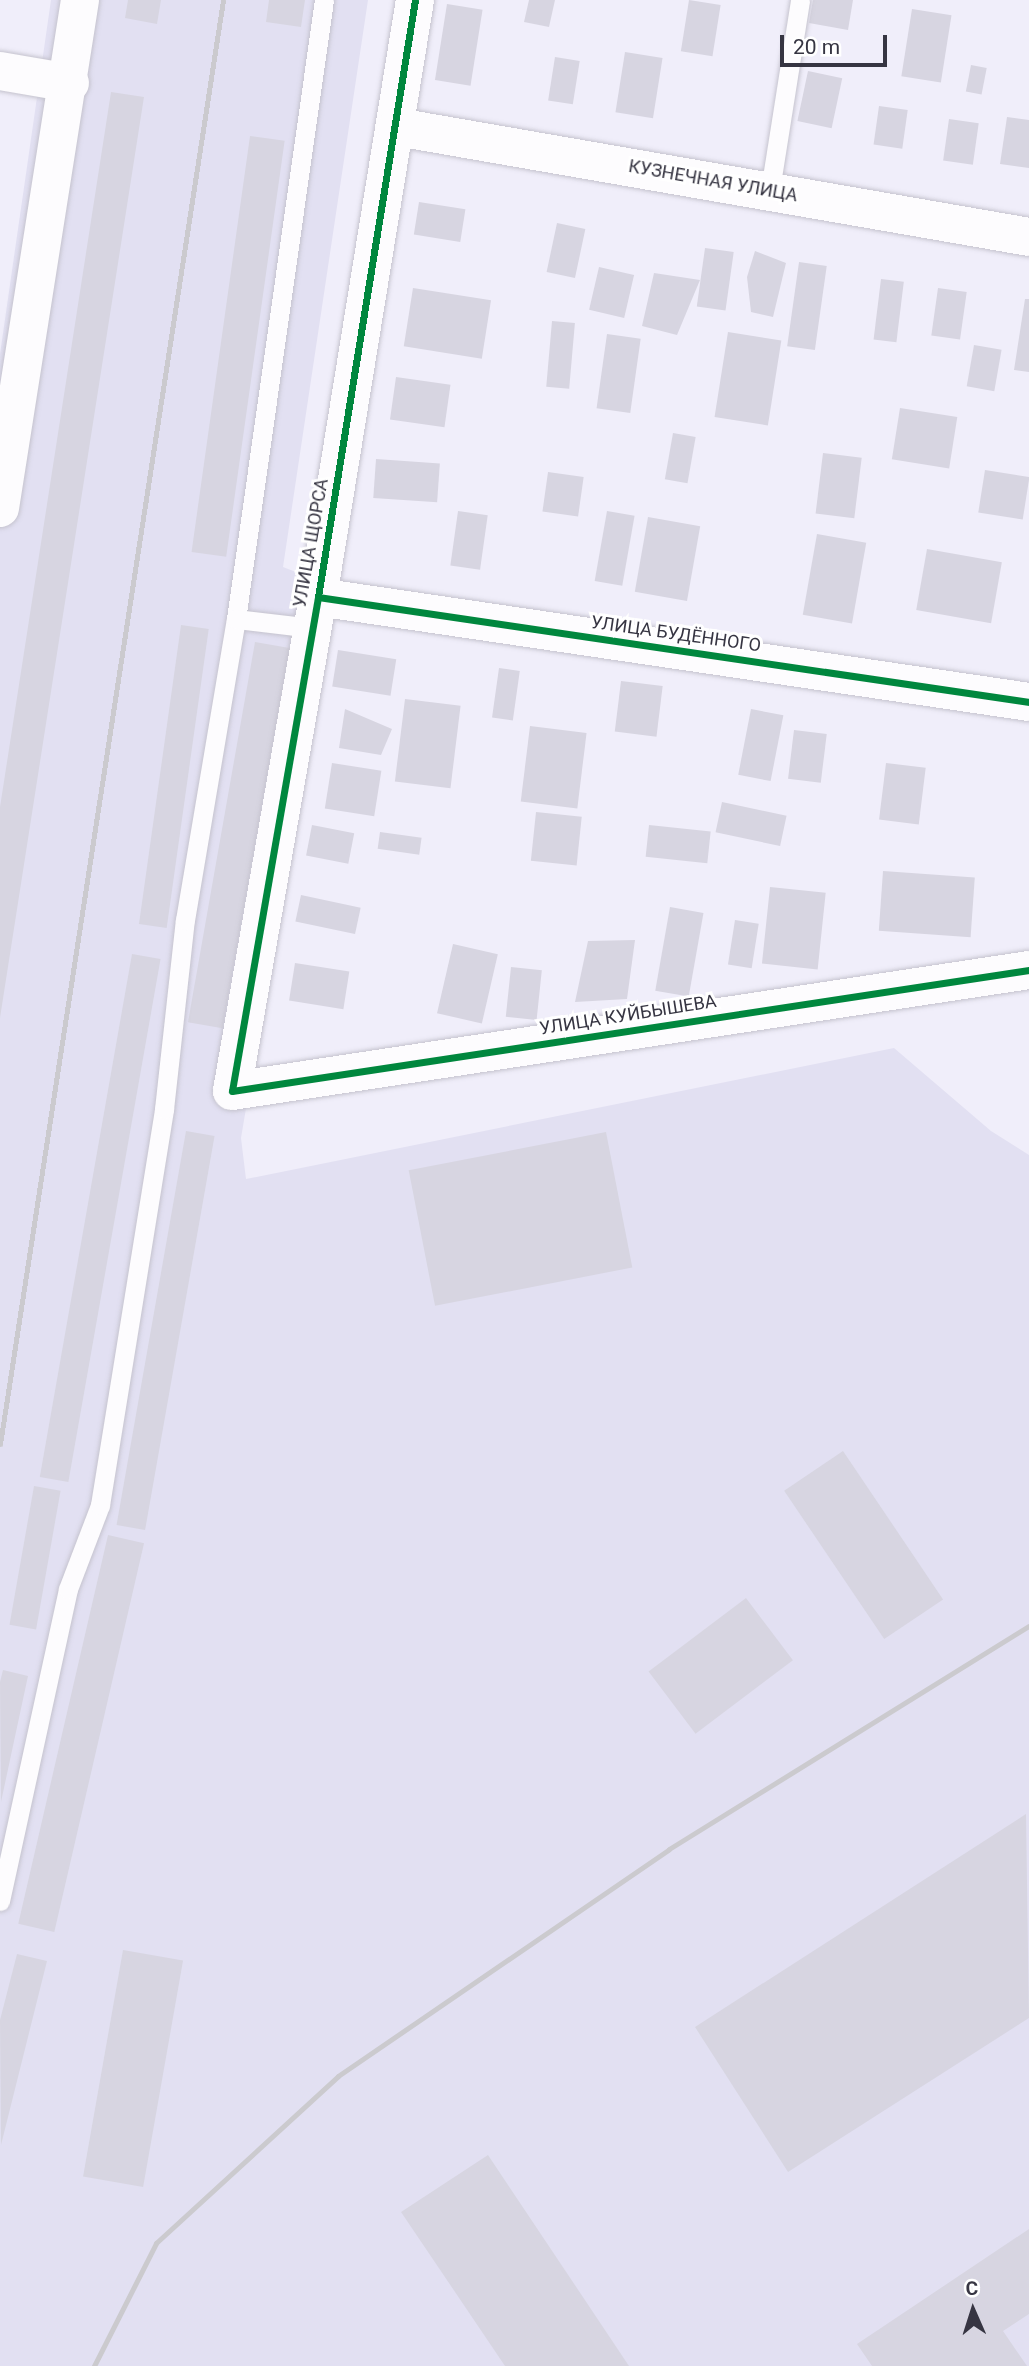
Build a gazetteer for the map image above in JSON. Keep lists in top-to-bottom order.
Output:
{
  "streets": {
    "street": [
      "КУЗНЕЧНАЯ УЛИЦА",
      "УЛИЦА ЩОРСА",
      "УЛИЦА БУДЁННОГО",
      "УЛИЦА КУЙБЫШЕВА"
    ]
  },
  "crossings": [
    ["КУЗНЕЧНАЯ УЛИЦА", "УЛИЦА ЩОРСА"],
    ["УЛИЦА ЩОРСА", "УЛИЦА БУДЁННОГО"],
    ["УЛИЦА ЩОРСА", "УЛИЦА КУЙБЫШЕВА"]
  ],
  "scale_bar": "20 m",
  "north": "top"
}
